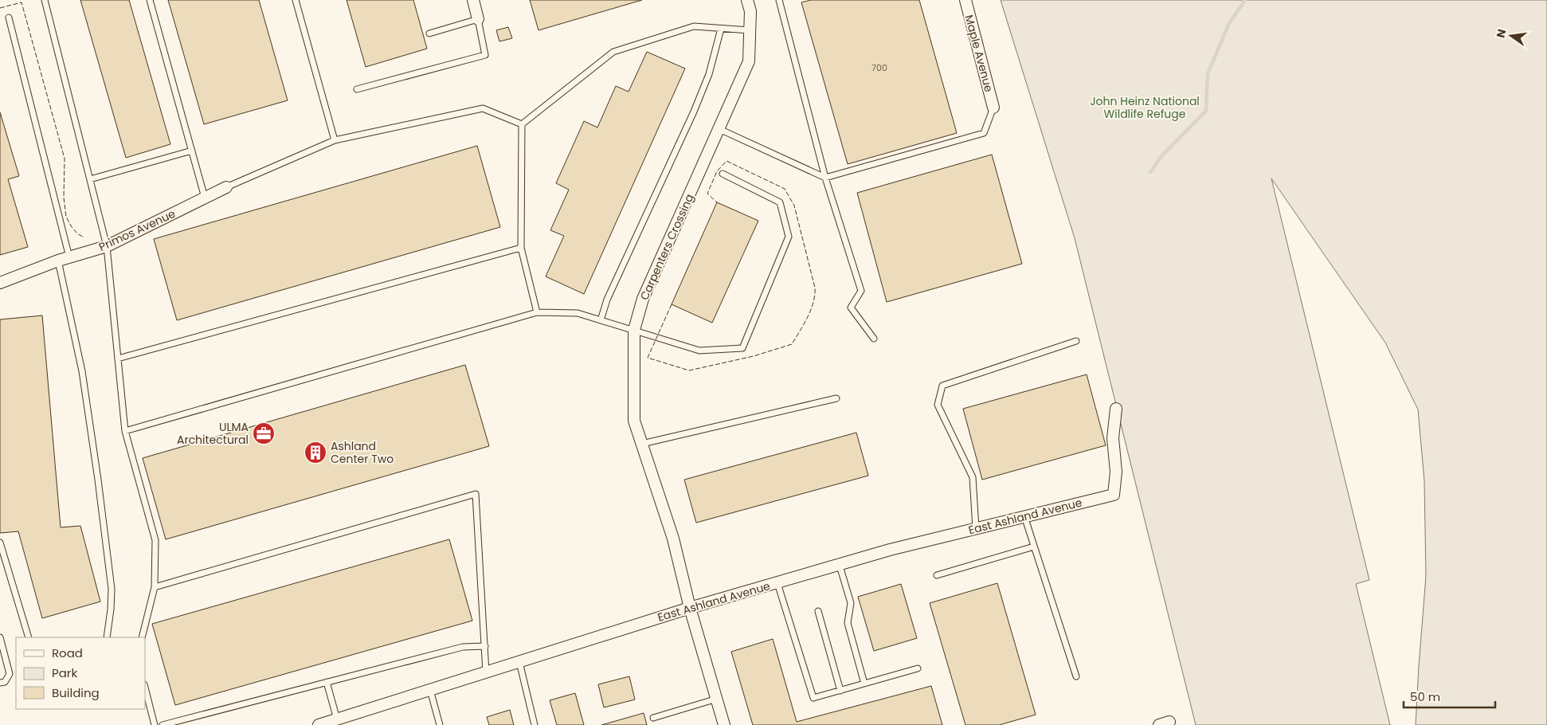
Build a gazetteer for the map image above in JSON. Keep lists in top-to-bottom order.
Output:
{
  "streets": {
    "street": [
      "Maple Avenue",
      "Primos Avenue",
      "Carpenters Crossing",
      "East Ashland Avenue"
    ]
  },
  "crossings": [
    ["Carpenters Crossing", "East Ashland Avenue"]
  ],
  "parks": ["John Heinz National Wildlife Refuge"],
  "places": {
    "office": ["ULMA Architectural"],
    "building": ["Ashland Center Two"]
  },
  "house_numbers": ["700"],
  "legend": ["Road", "Park", "Building"],
  "scale_bar": "50 m",
  "north": "left"
}
